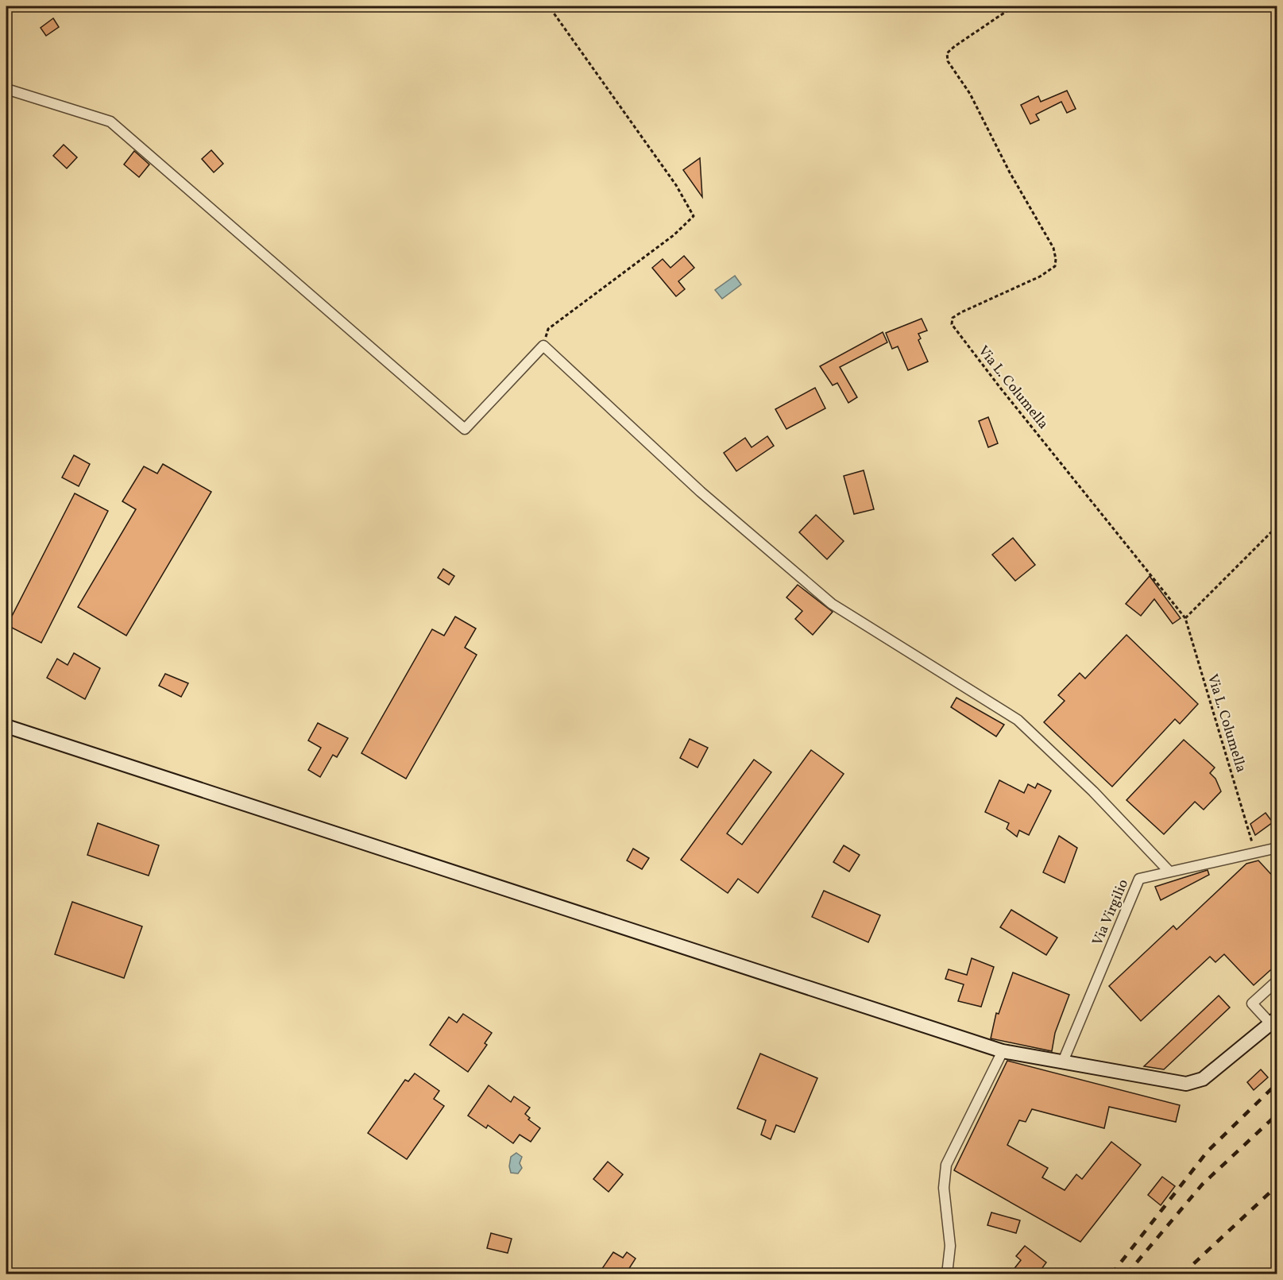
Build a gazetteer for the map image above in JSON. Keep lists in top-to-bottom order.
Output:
{
  "streets": {
    "street": ["Via Virgilio"],
    "path": ["Via L. Columella"]
  },
  "crossings": [
    ["Via L. Columella", "Via Virgilio"]
  ]
}
